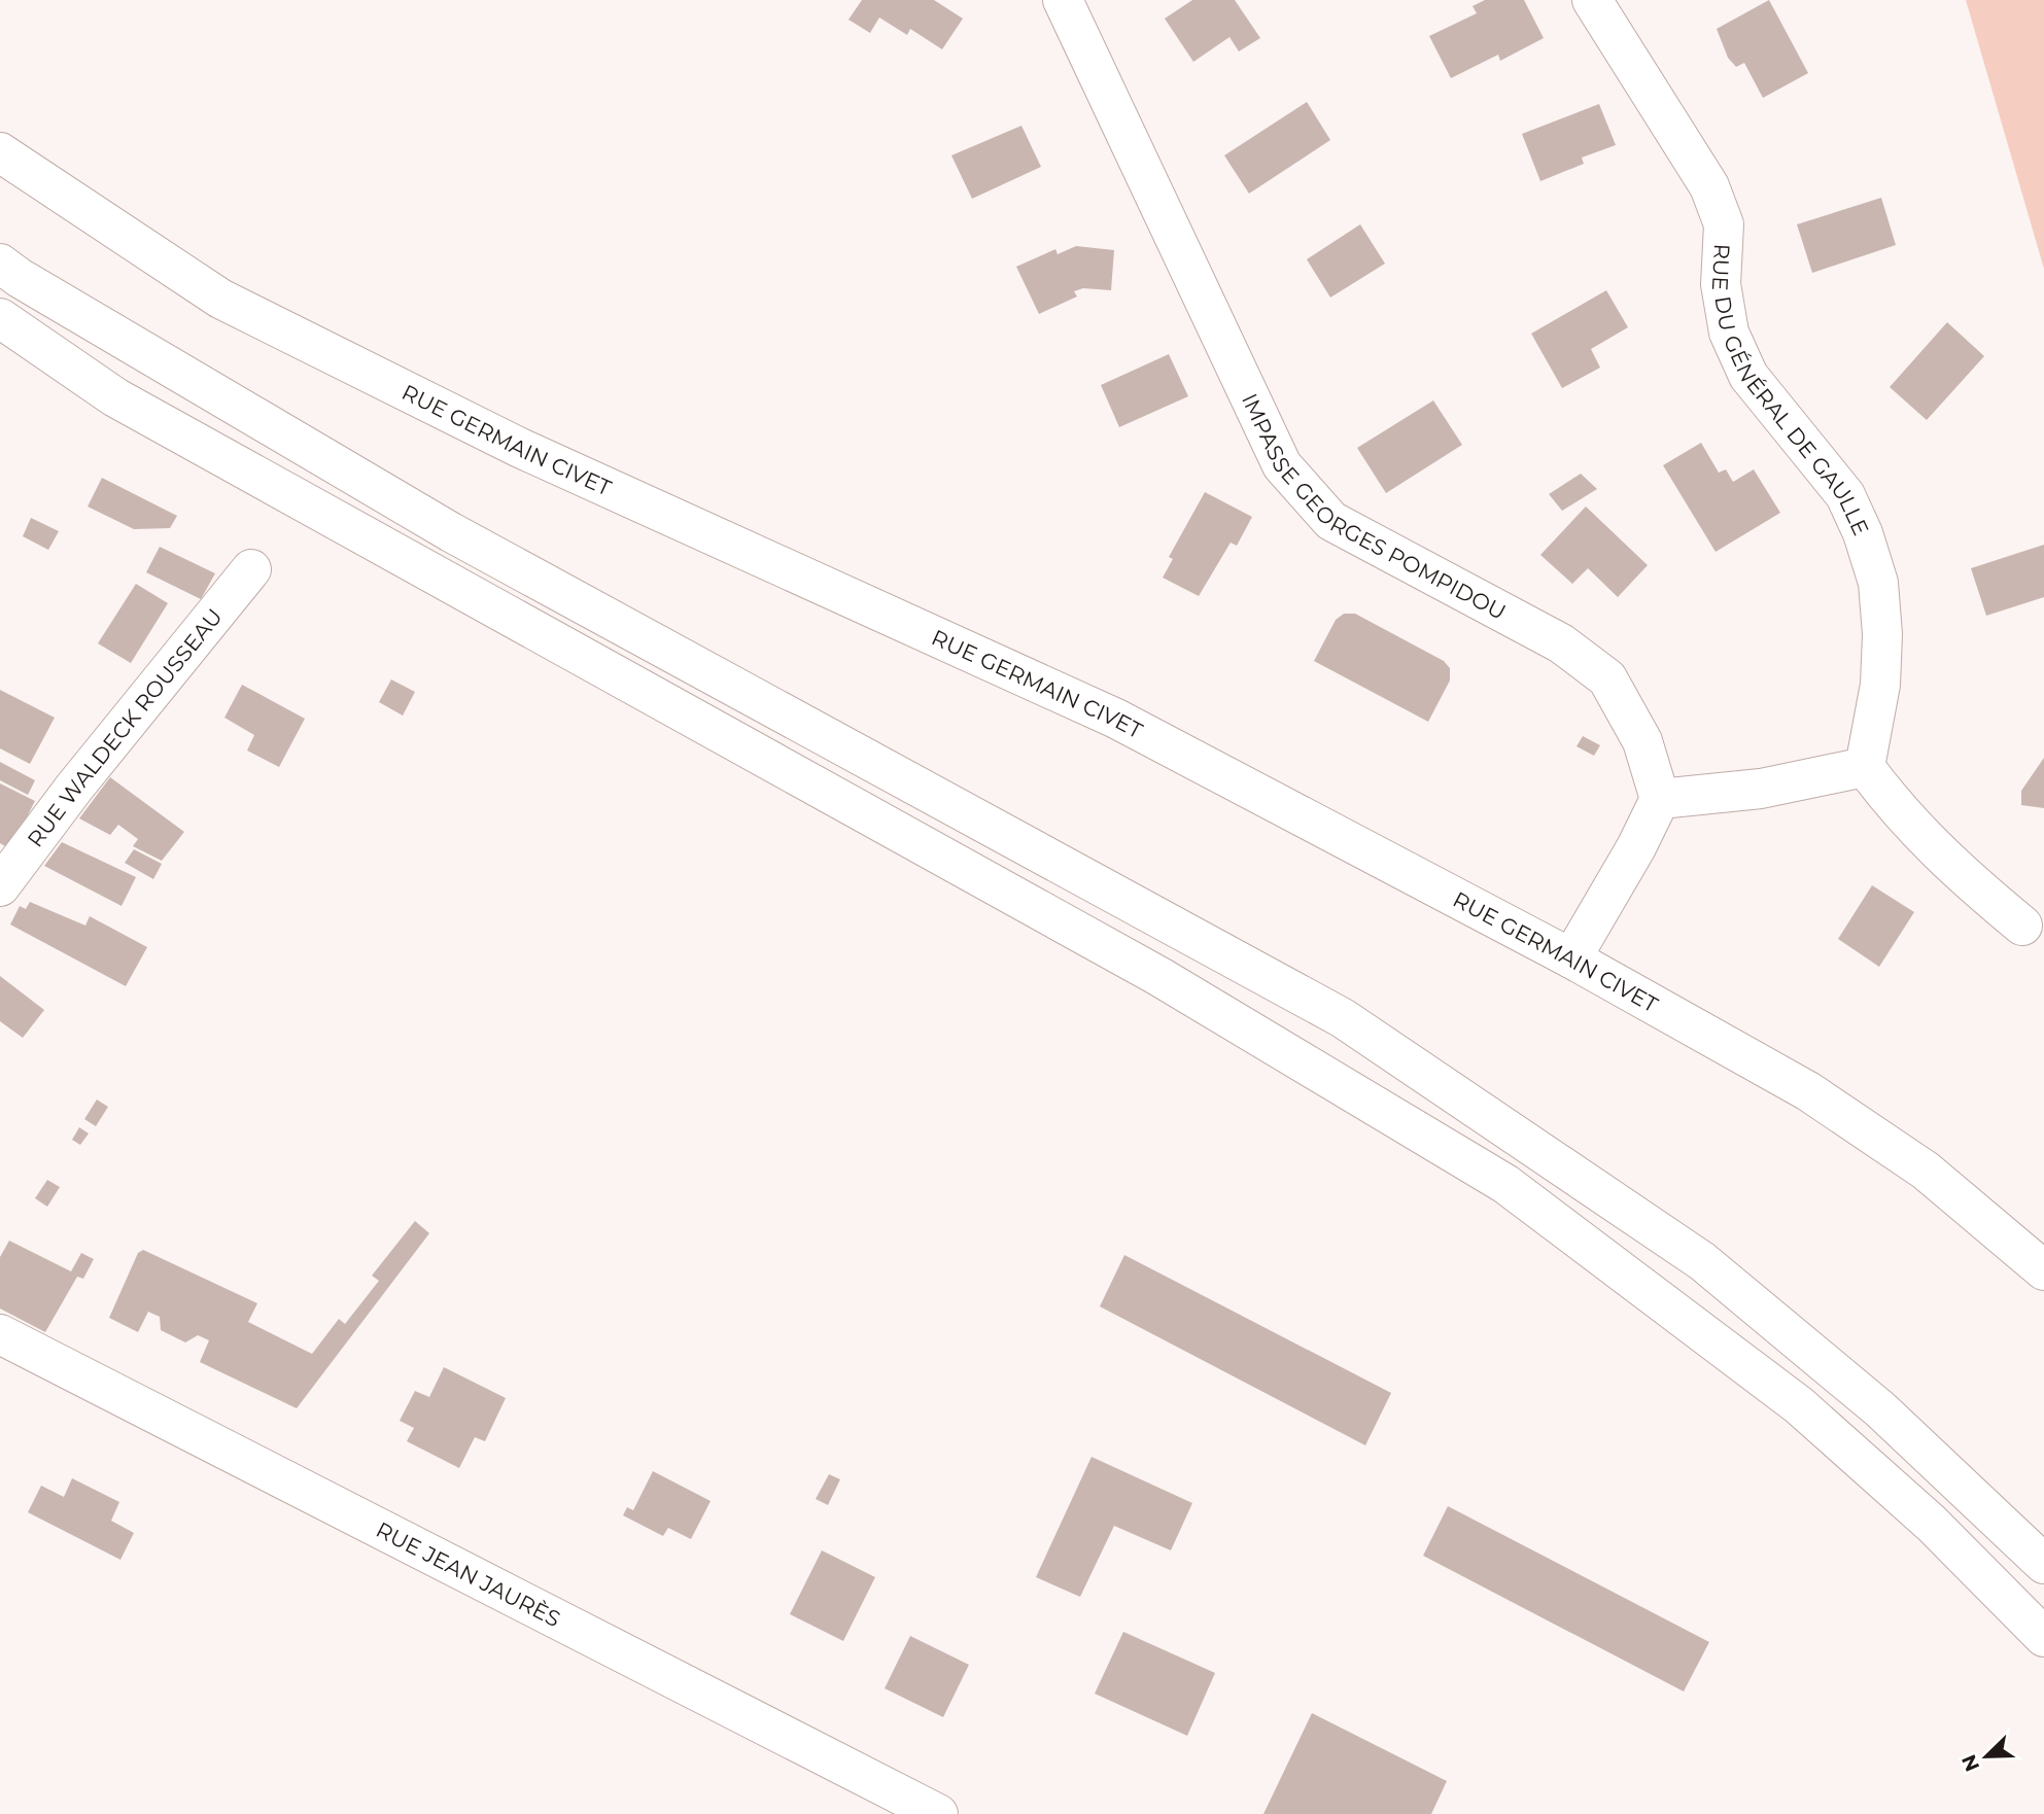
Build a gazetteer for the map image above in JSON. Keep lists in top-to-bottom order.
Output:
{
  "streets": {
    "main road": [
      "RUE DU GÉNÉRAL DE GAULLE",
      "RUE GERMAIN CIVET",
      "IMPASSE GEORGES POMPIDOU",
      "RUE WALDECK ROUSSEAU",
      "RUE JEAN JAURÈS"
    ]
  },
  "north": "bottom left"
}
